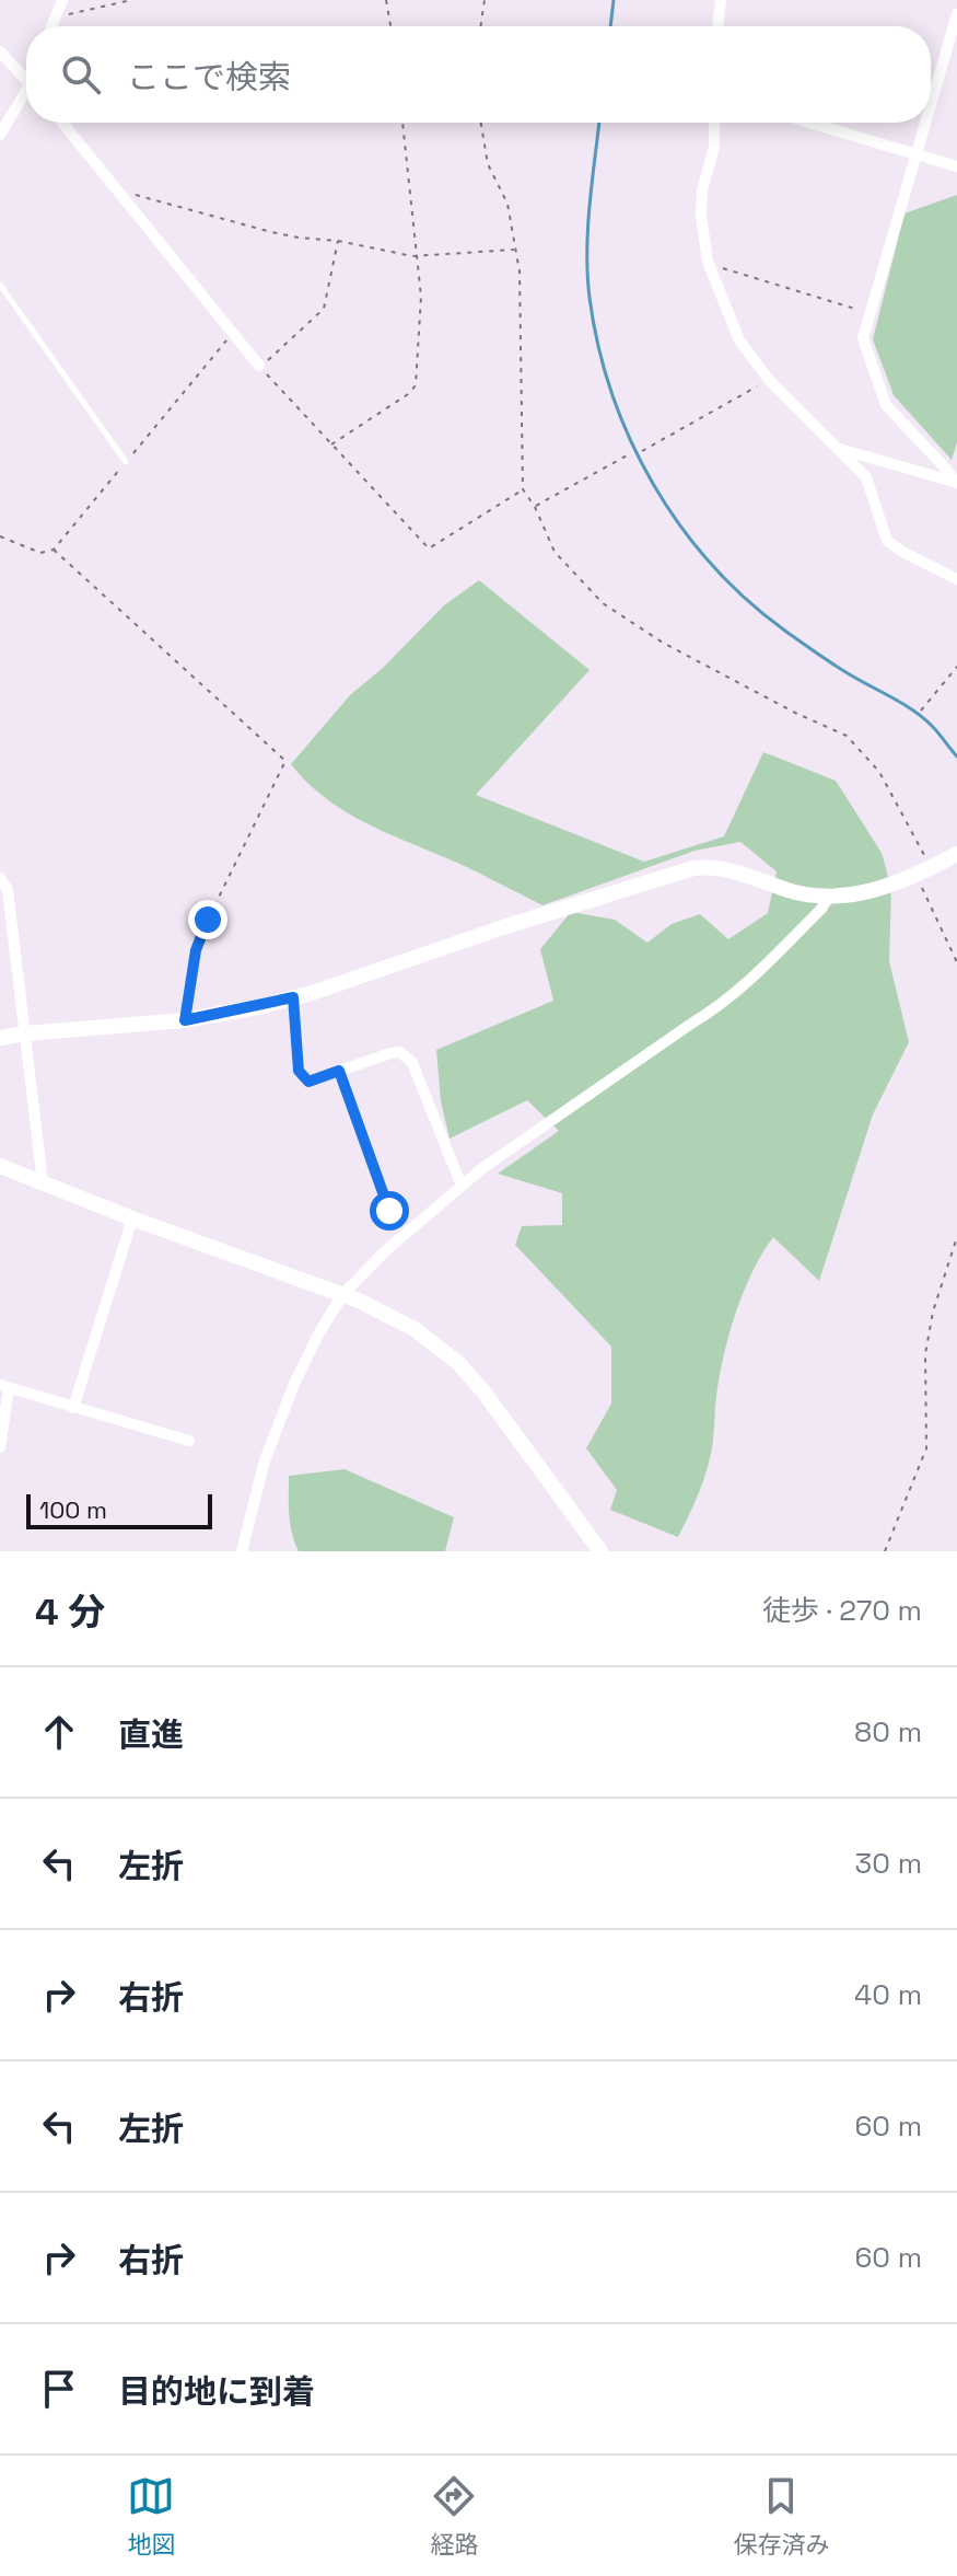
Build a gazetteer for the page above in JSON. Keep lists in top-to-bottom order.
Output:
{
  "scale_bar": "100 m",
  "page": {
    "search": "ここで検索",
    "scale": "100 m",
    "heading": ["4 分", "徒歩 · 270 m"],
    "list": [
      ["直進", "80 m"],
      ["左折", "30 m"],
      ["右折", "40 m"],
      ["左折", "60 m"],
      ["右折", "60 m"],
      "目的地に到着"
    ],
    "nav": ["地図", "経路", "保存済み"]
  }
}
